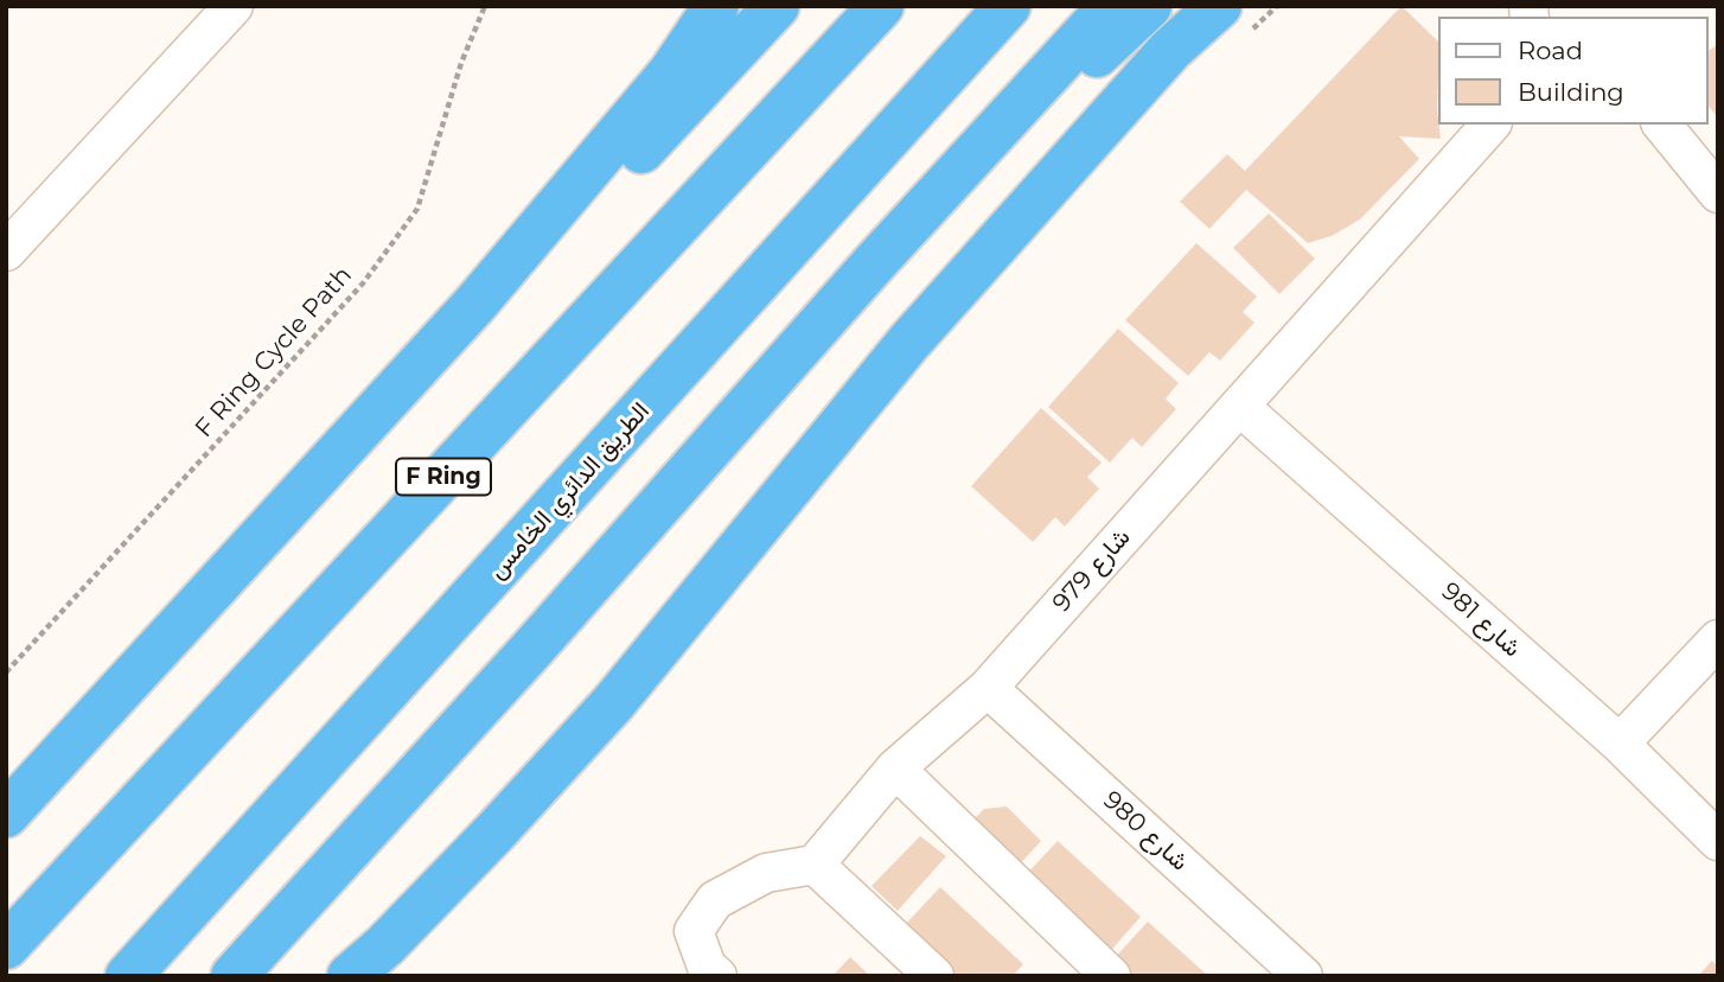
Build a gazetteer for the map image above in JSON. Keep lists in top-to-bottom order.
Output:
{
  "streets": {
    "highway": ["F Ring", "الطريق الدائري الخامس"],
    "street": ["شارع 979", "شارع 981", "شارع 980"],
    "path": ["F Ring Cycle Path"]
  },
  "crossings": [
    ["شارع 979", "شارع 981"],
    ["شارع 979", "شارع 980"]
  ],
  "legend": ["Road", "Building"]
}
